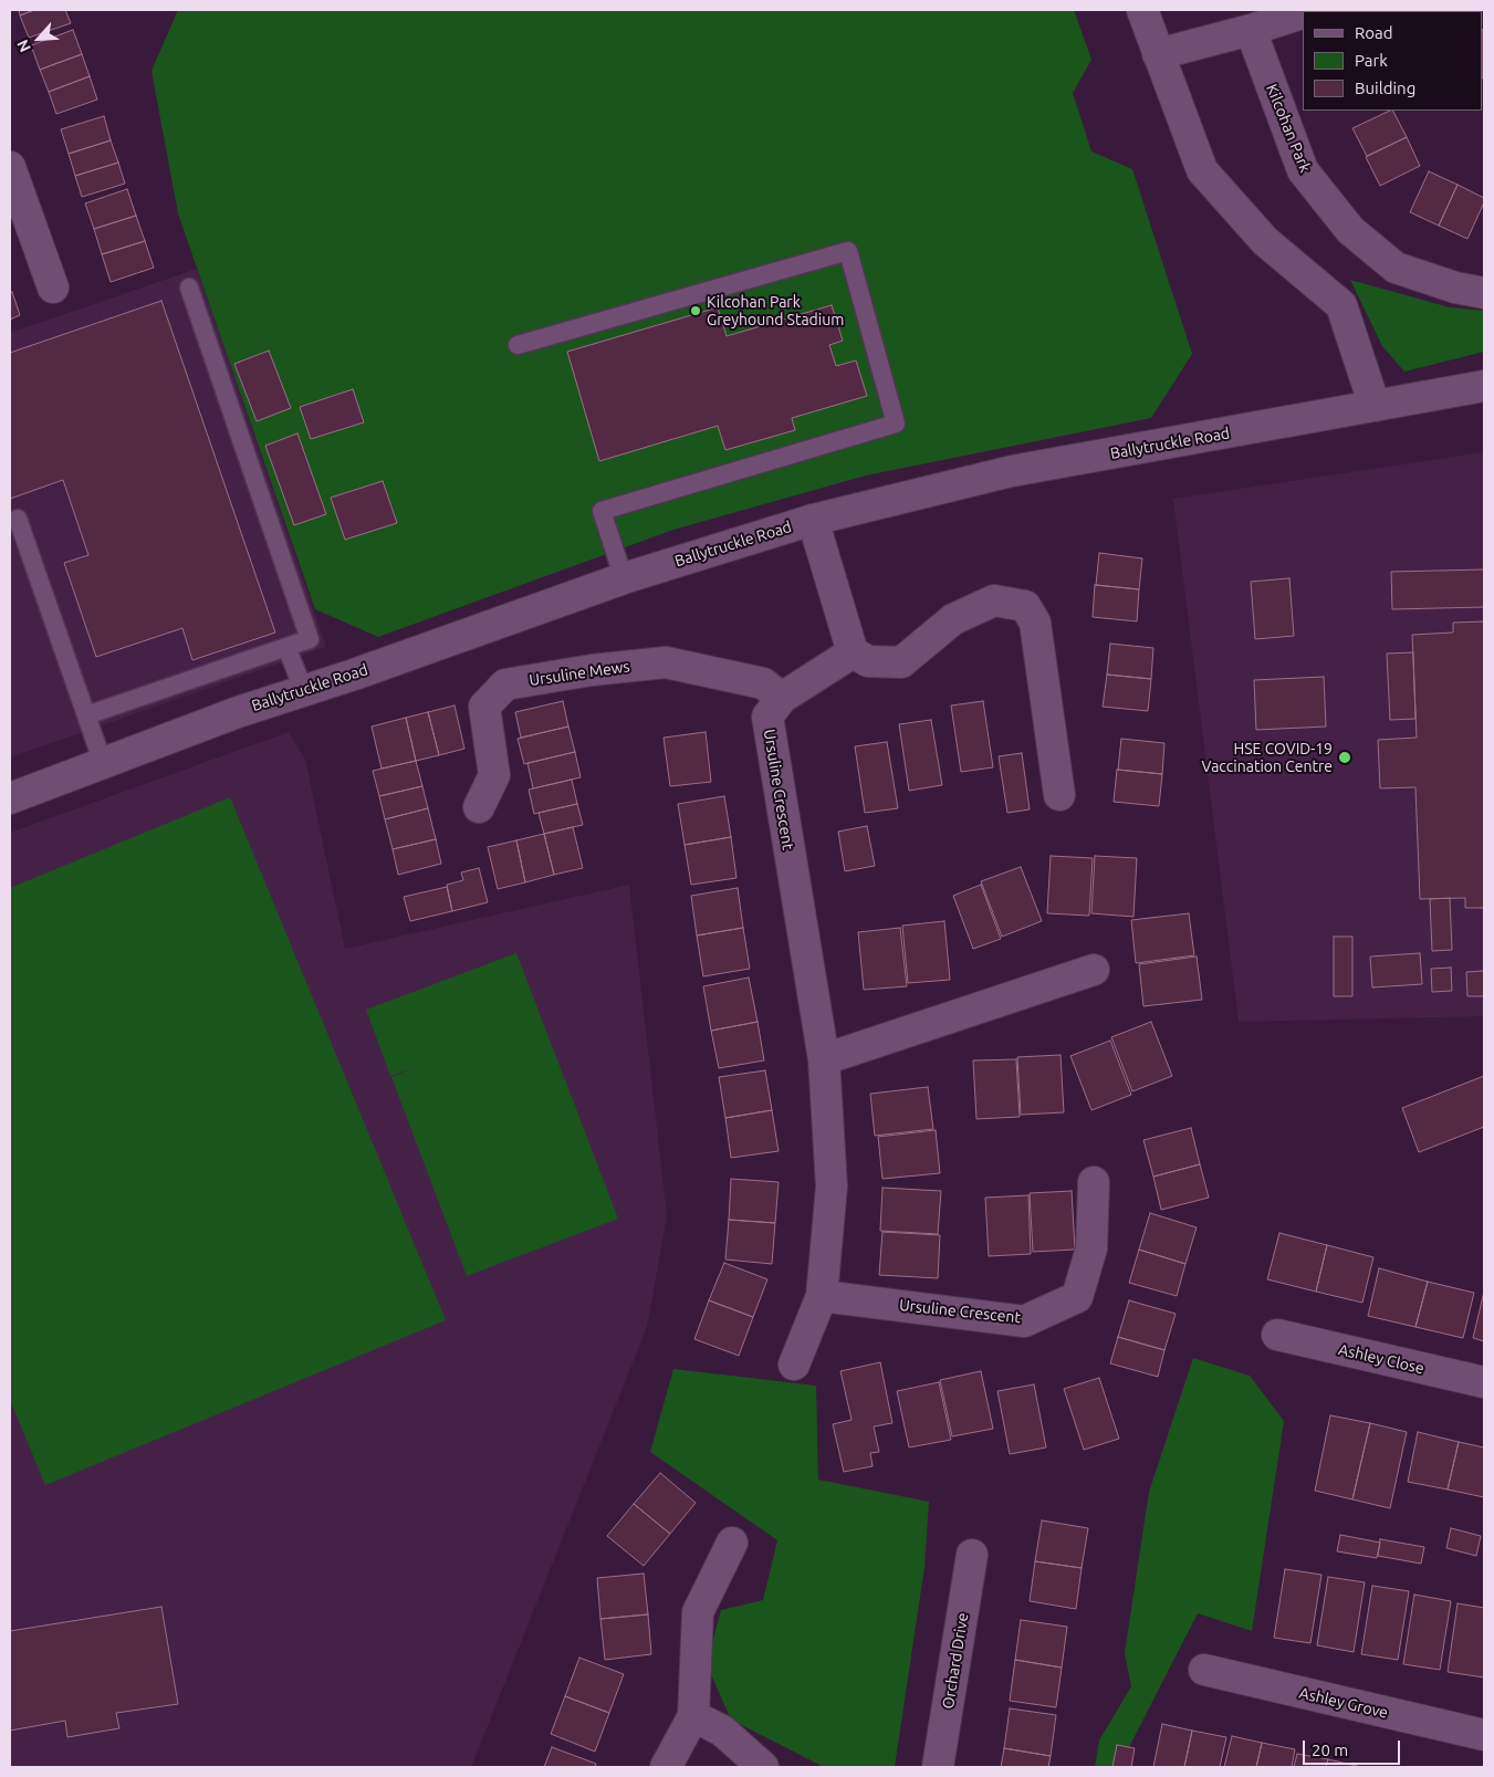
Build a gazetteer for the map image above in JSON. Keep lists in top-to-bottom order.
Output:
{
  "streets": {
    "street": [
      "Kilcohan Park",
      "Ballytruckle Road",
      "Ursuline Mews",
      "Ursuline Crescent",
      "Ashley Close",
      "Orchard Drive",
      "Ashley Grove"
    ]
  },
  "crossings": [
    ["Ursuline Mews", "Ursuline Crescent"]
  ],
  "places": ["Kilcohan Park Greyhound Stadium", "HSE COVID-19 Vaccination Centre"],
  "legend": ["Road", "Park", "Building"],
  "scale_bar": "20 m",
  "north": "bottom left"
}
